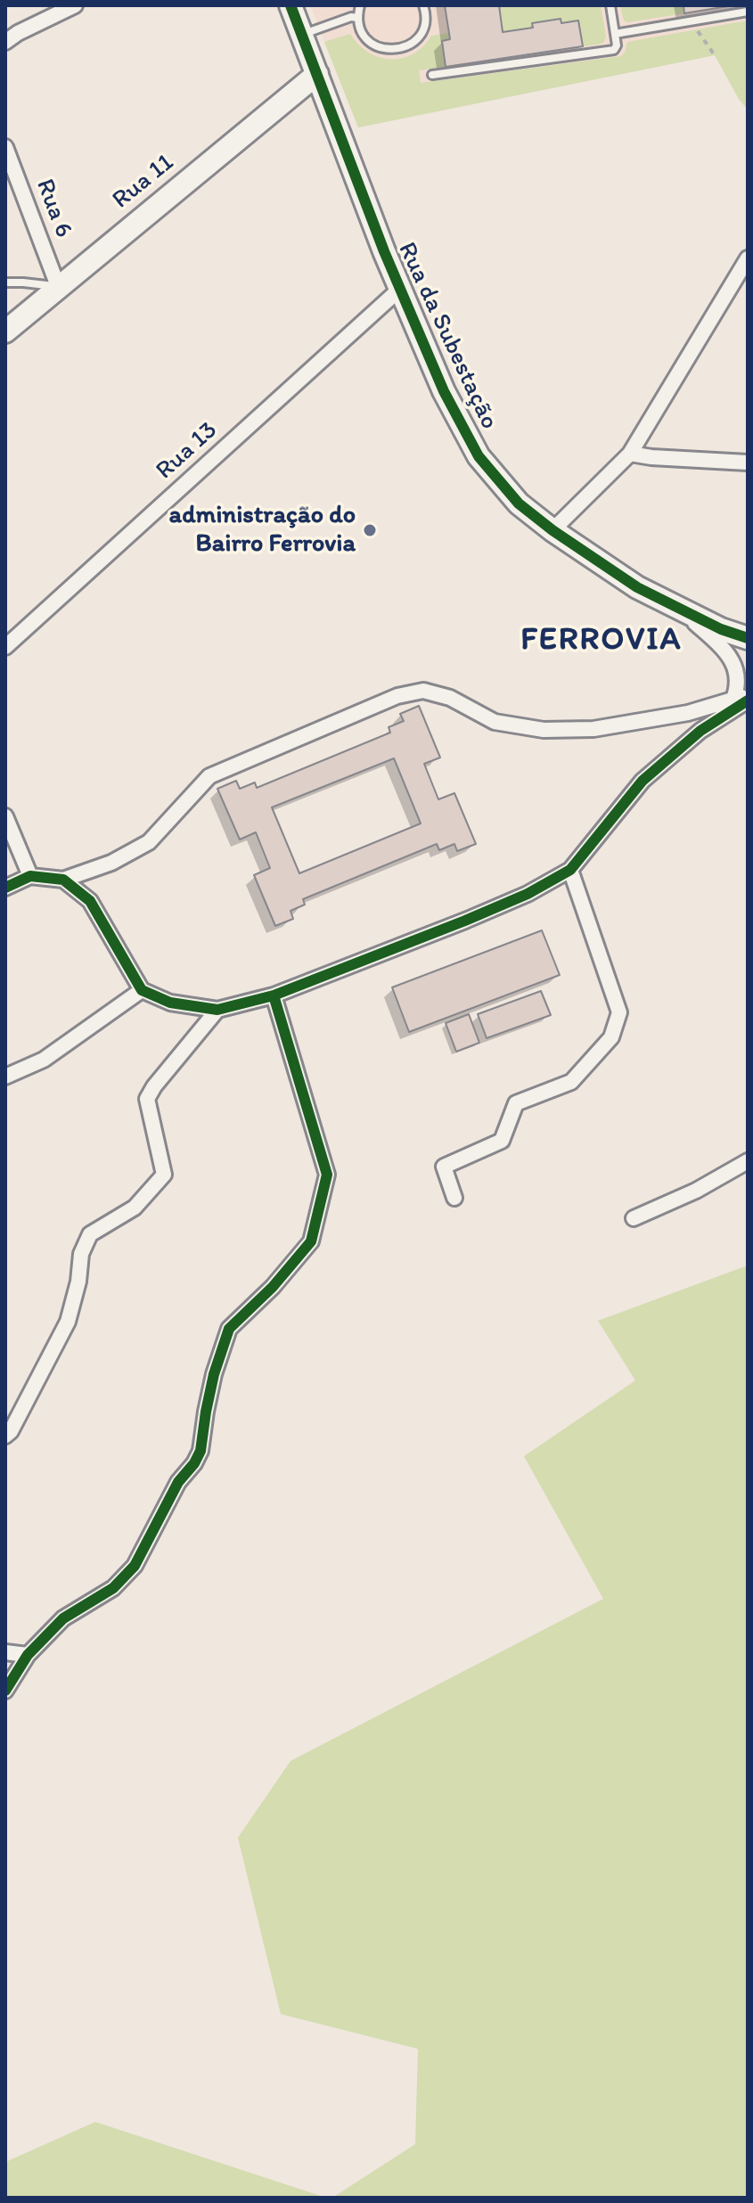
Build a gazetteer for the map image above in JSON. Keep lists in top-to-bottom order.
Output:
{
  "streets": {
    "street": [
      "Rua 11",
      "Rua 6",
      "Rua da Subestação",
      "Rua 13"
    ]
  },
  "crossings": [
    ["Rua 11", "Rua 6"],
    ["Rua 11", "Rua da Subestação"],
    ["Rua da Subestação", "Rua 13"]
  ],
  "districts": ["FERROVIA"],
  "places": ["administração do Bairro Ferrovia"]
}
